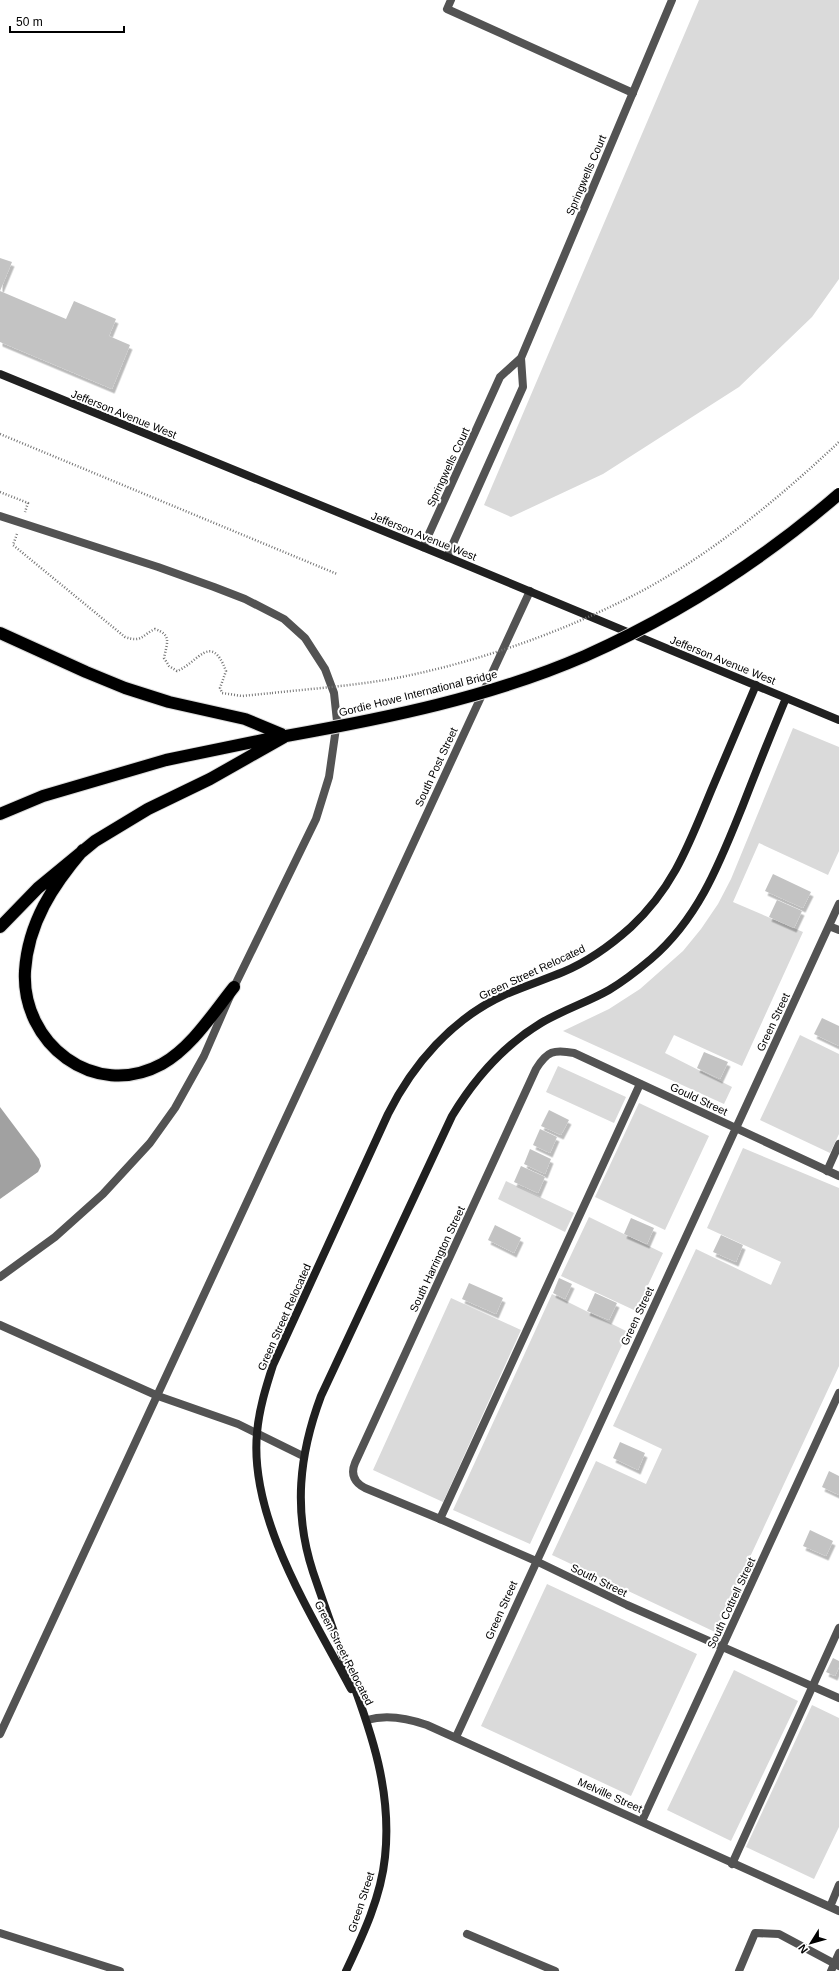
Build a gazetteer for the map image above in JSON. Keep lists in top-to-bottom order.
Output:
{
  "streets": {
    "highway": ["Gordie Howe International Bridge"],
    "street": [
      "Springwells Court",
      "Jefferson Avenue West",
      "South Post Street",
      "Green Street Relocated",
      "Green Street",
      "Gould Street",
      "South Harrington Street",
      "South Street",
      "South Cottrell Street",
      "Melville Street"
    ]
  },
  "crossings": [
    ["Springwells Court", "Jefferson Avenue West"],
    ["Jefferson Avenue West", "South Post Street"],
    ["Jefferson Avenue West", "Green Street Relocated"],
    ["Green Street Relocated", "Green Street"],
    ["Green Street Relocated", "Melville Street"],
    ["Green Street", "Gould Street"],
    ["Green Street", "South Street"],
    ["Green Street", "Melville Street"],
    ["Gould Street", "South Harrington Street"],
    ["South Harrington Street", "South Street"],
    ["South Street", "South Cottrell Street"],
    ["South Cottrell Street", "Melville Street"]
  ],
  "scale_bar": "50 m",
  "north": "bottom left"
}
